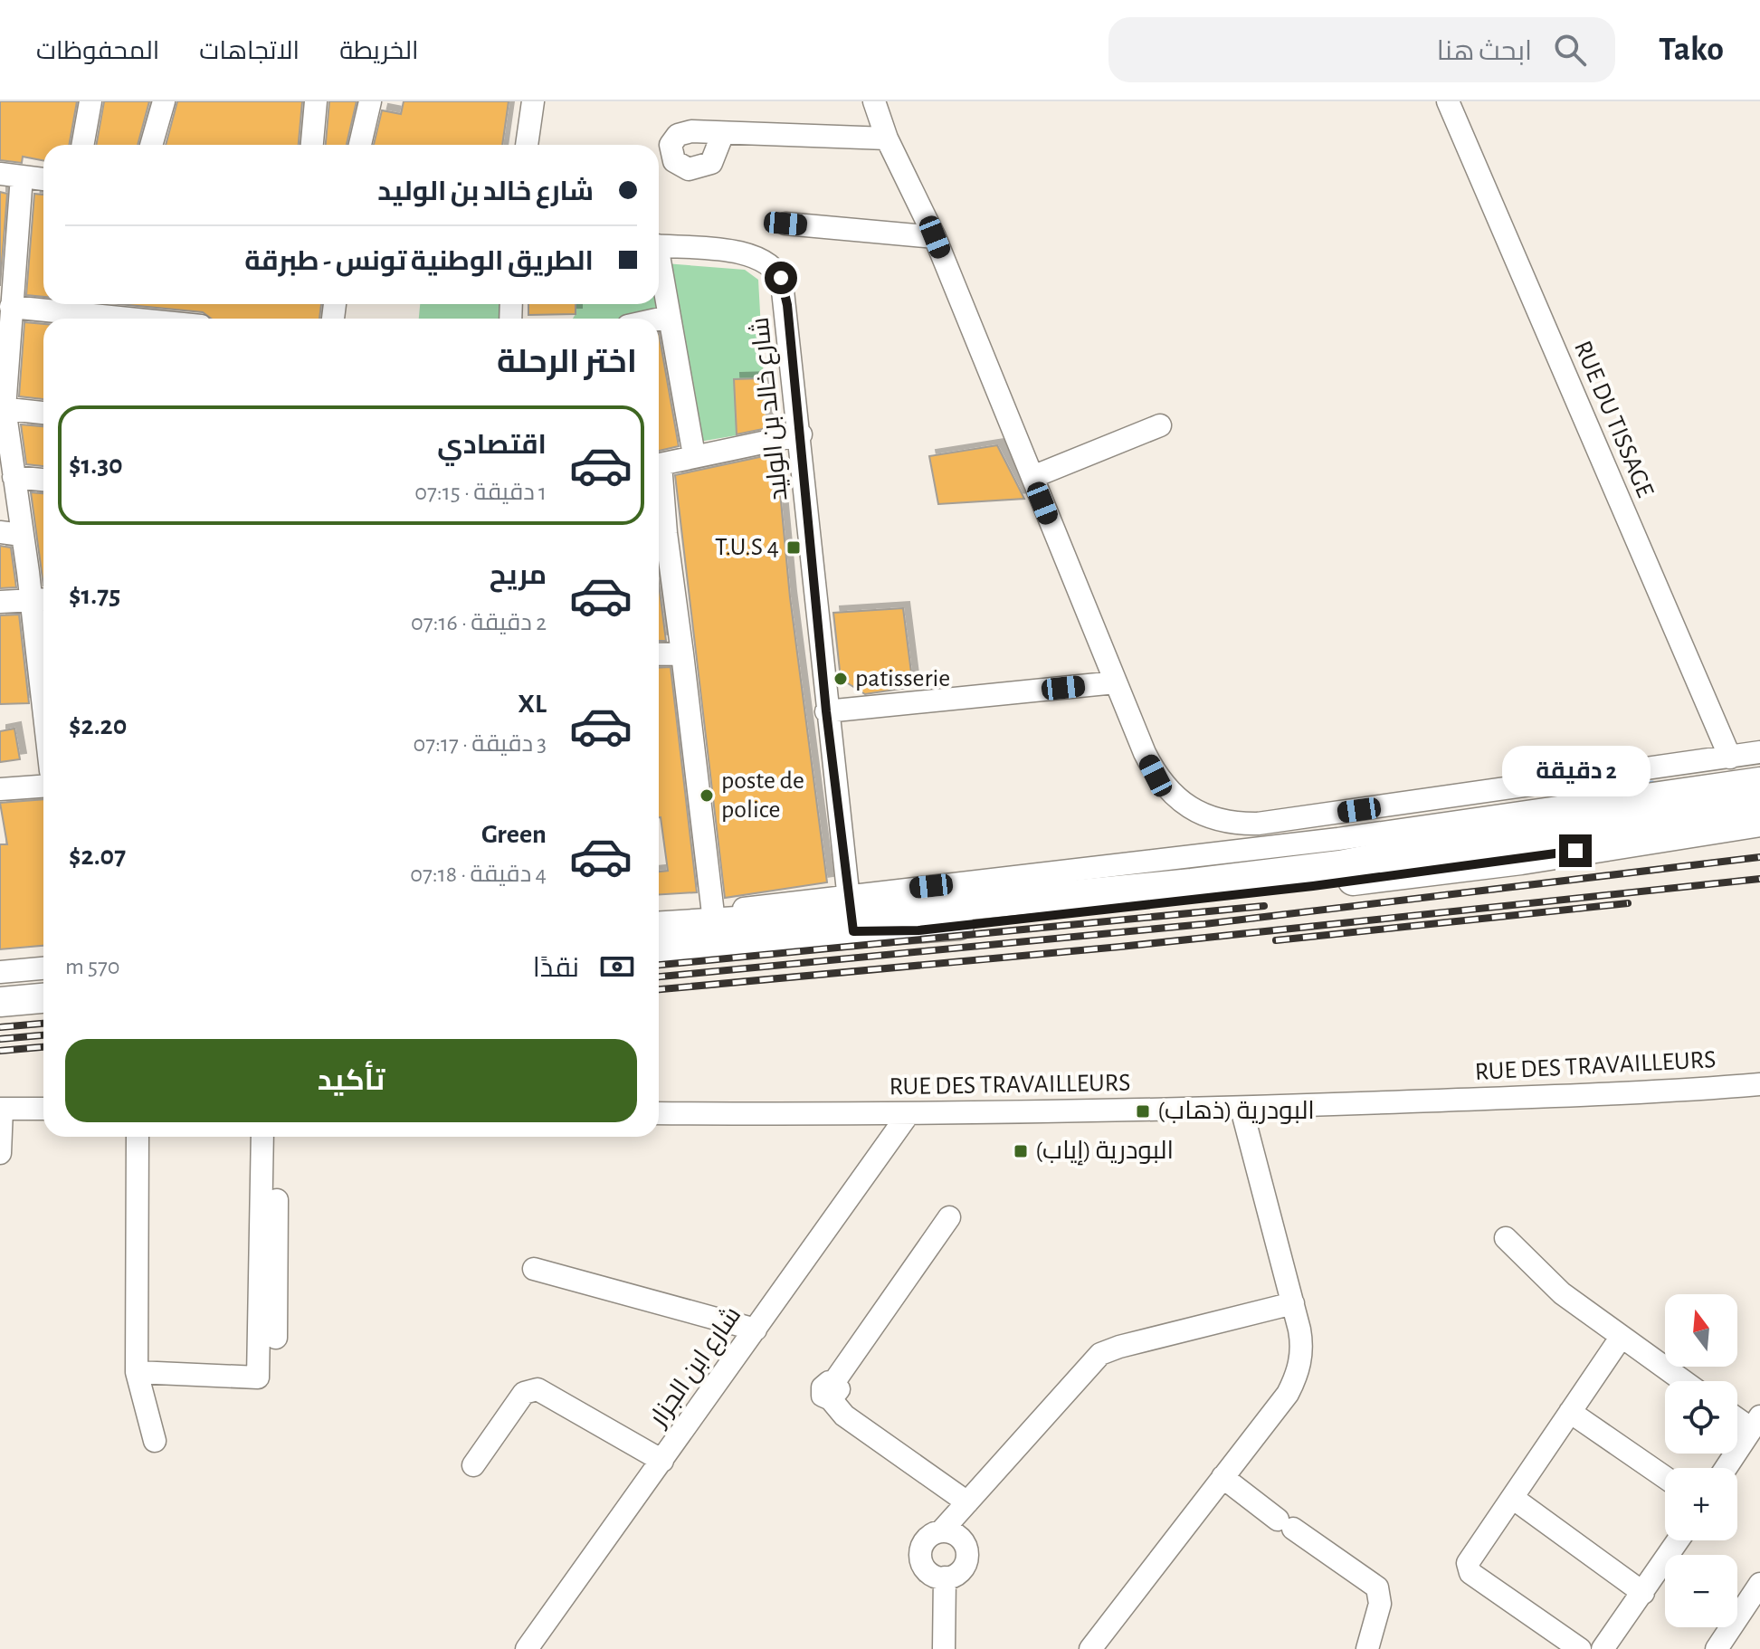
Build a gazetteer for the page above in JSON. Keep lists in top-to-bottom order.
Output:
{
  "streets": {
    "street": [
      "شارع خالد بن الوليد",
      "RUE DU TISSAGE",
      "RUE DES TRAVAILLEURS",
      "شارع ابن الجزار"
    ]
  },
  "crossings": [
    ["RUE DES TRAVAILLEURS", "شارع ابن الجزار"]
  ],
  "places": {
    "transit": ["T.U.S 4", "البودرية (ذهاب)", "البودرية (إياب)"],
    "other": ["patisserie", "poste de police"]
  },
  "north": "top",
  "page": {
    "header": "Tako",
    "search": "ابحث هنا",
    "nav": ["الخريطة", "الاتجاهات", "المحفوظات"],
    "banner": ["شارع خالد بن الوليد", "الطريق الوطنية تونس - طبرقة"],
    "heading": "اختر الرحلة",
    "list": [
      {
        "name": "اقتصادي",
        "note": "1 دقيقة · 07:15",
        "value": "$1.30"
      },
      {
        "name": "مريح",
        "note": "2 دقيقة · 07:16",
        "value": "$1.75"
      },
      {
        "name": "XL",
        "note": "3 دقيقة · 07:17",
        "value": "$2.20"
      },
      {
        "name": "Green",
        "note": "4 دقيقة · 07:18",
        "value": "$2.07"
      }
    ],
    "bubble": "2 دقيقة",
    "pay": ["نقدًا", "570 m"],
    "buttons": "تأكيد",
    "map_buttons": ["+", "−"]
  }
}
